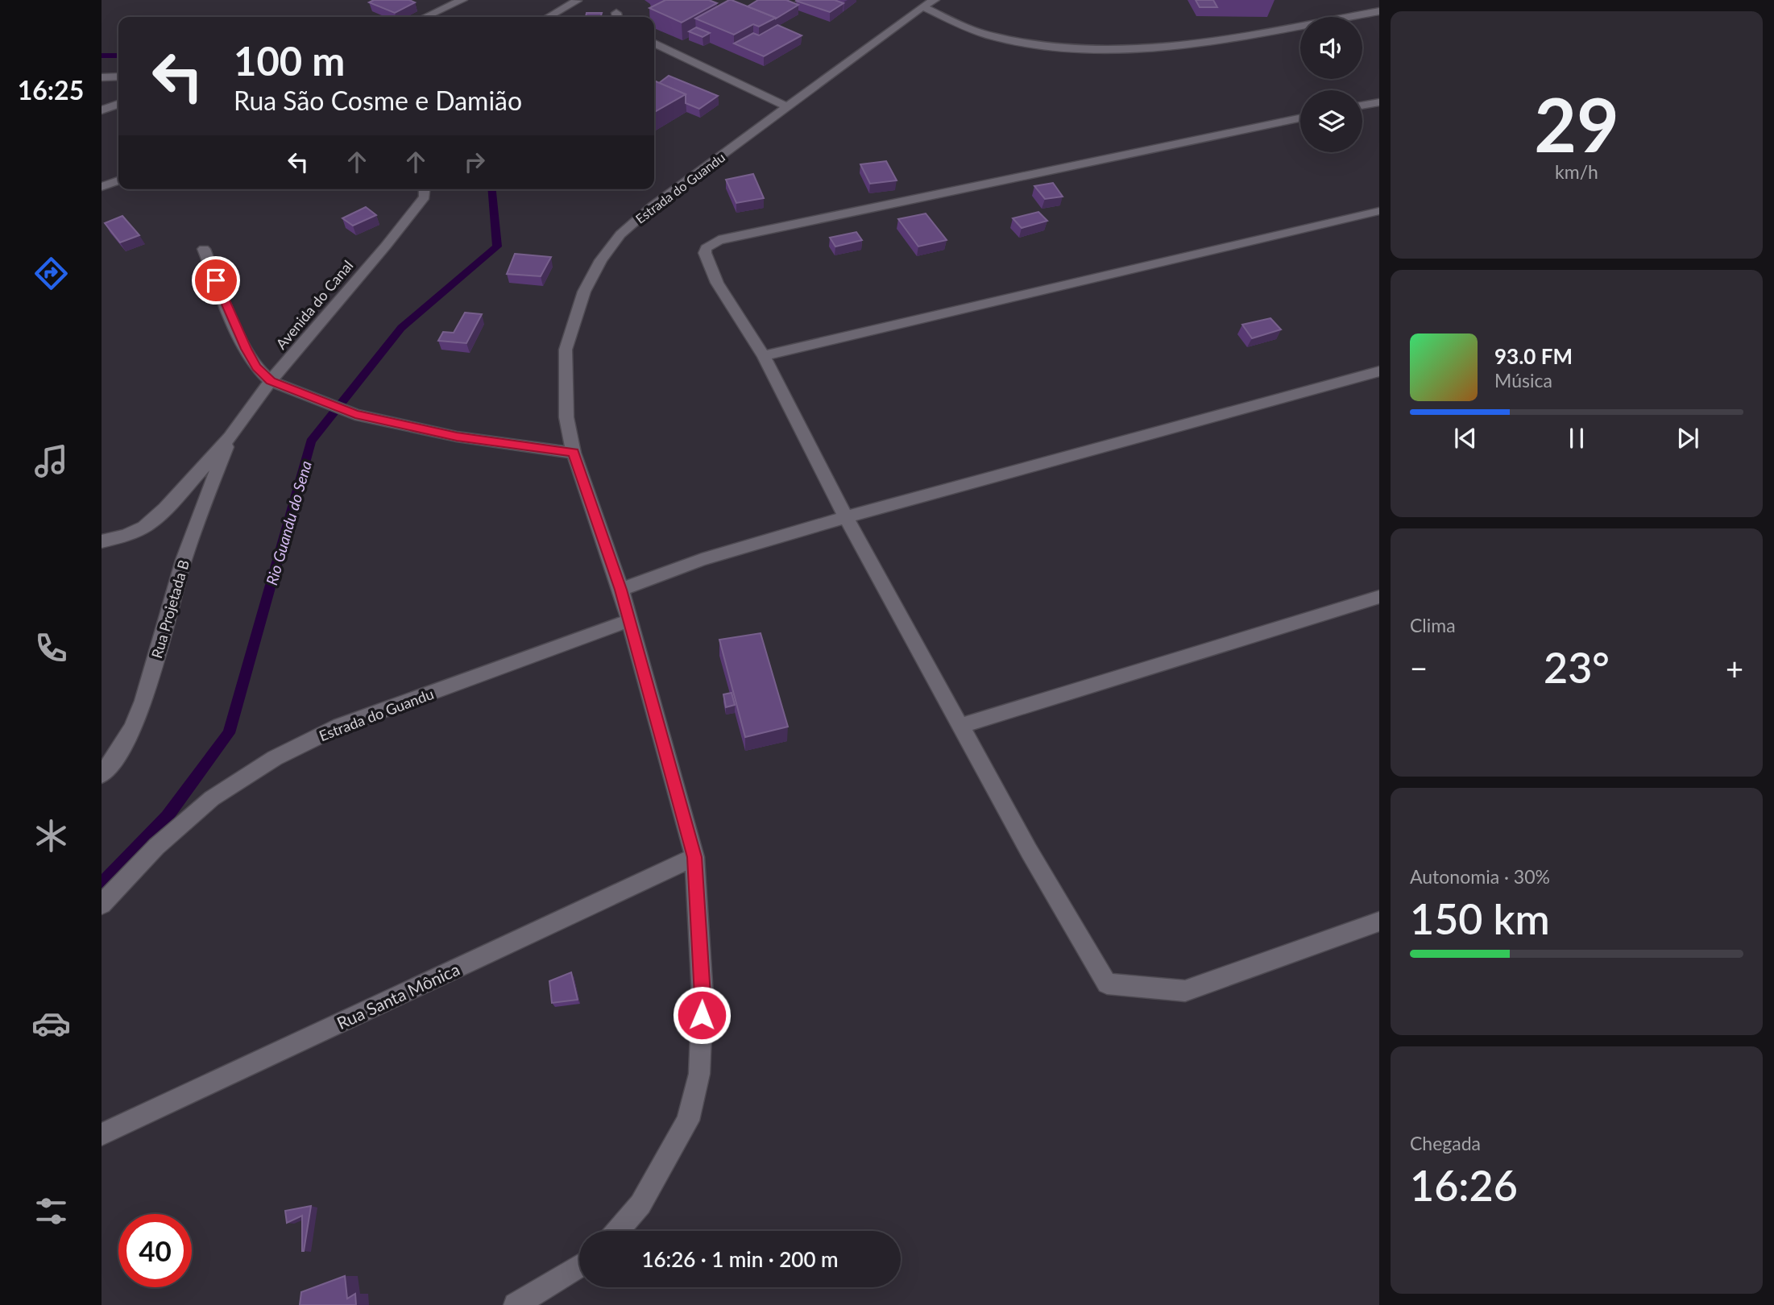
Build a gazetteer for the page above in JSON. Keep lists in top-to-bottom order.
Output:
{
  "streets": {
    "street": [
      "Estrada do Guandu",
      "Avenida do Canal",
      "Rua Projetada B",
      "Rua Santa Mônica"
    ]
  },
  "crossings": [
    ["Estrada do Guandu", "Rua Santa Mônica"],
    ["Avenida do Canal", "Rua Projetada B"]
  ],
  "water": ["Rio Guandu do Sena"],
  "page": {
    "tabs": "16:25",
    "tile": [
      ["29", "km/h"],
      "Clima",
      ["Autonomia · 30%", "150 km"],
      ["Chegada", "16:26"]
    ],
    "turn": ["100 m", "Rua São Cosme e Damião"],
    "song": ["93.0 FM", "Música"],
    "heat": ["−", "23°", "+"],
    "limit": "40",
    "trip": "16:26 · 1 min · 200 m"
  }
}
